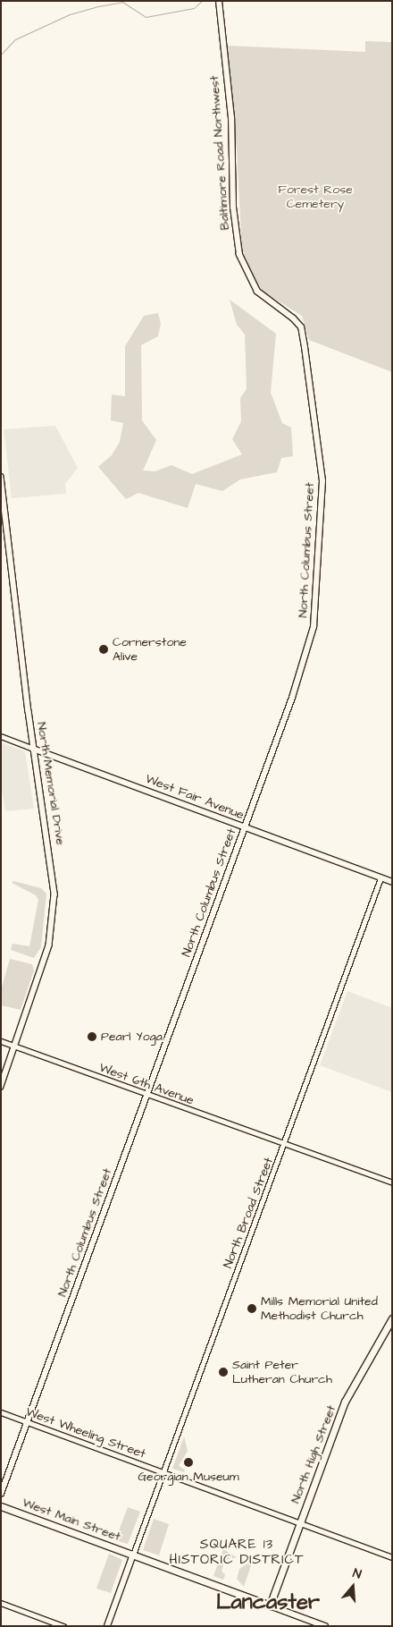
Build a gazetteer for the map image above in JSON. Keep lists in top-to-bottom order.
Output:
{
  "streets": {
    "highway": ["North High Street", "West Main Street"],
    "main road": [
      "Baltimore Road Northwest",
      "North Columbus Street",
      "North Memorial Drive",
      "West Fair Avenue"
    ],
    "street": ["West 6th Avenue", "North Broad Street", "West Wheeling Street"]
  },
  "crossings": [
    ["Baltimore Road Northwest", "North Columbus Street"],
    ["North Columbus Street", "West Fair Avenue"],
    ["North Columbus Street", "West 6th Avenue"],
    ["North Columbus Street", "West Wheeling Street"],
    ["North Memorial Drive", "West Fair Avenue"],
    ["North Memorial Drive", "West 6th Avenue"],
    ["West Fair Avenue", "North Broad Street"],
    ["West 6th Avenue", "North Broad Street"],
    ["North Broad Street", "West Wheeling Street"],
    ["North Broad Street", "West Main Street"],
    ["West Wheeling Street", "North High Street"],
    ["North High Street", "West Main Street"]
  ],
  "districts": ["SQUARE 13 HISTORIC DISTRICT", "Lancaster"],
  "parks": ["Forest Rose Cemetery"],
  "places": [
    "Cornerstone Alive",
    "Pearl Yoga",
    "Mills Memorial United Methodist Church",
    "Saint Peter Lutheran Church",
    "Georgian Museum"
  ],
  "north": "top"
}
